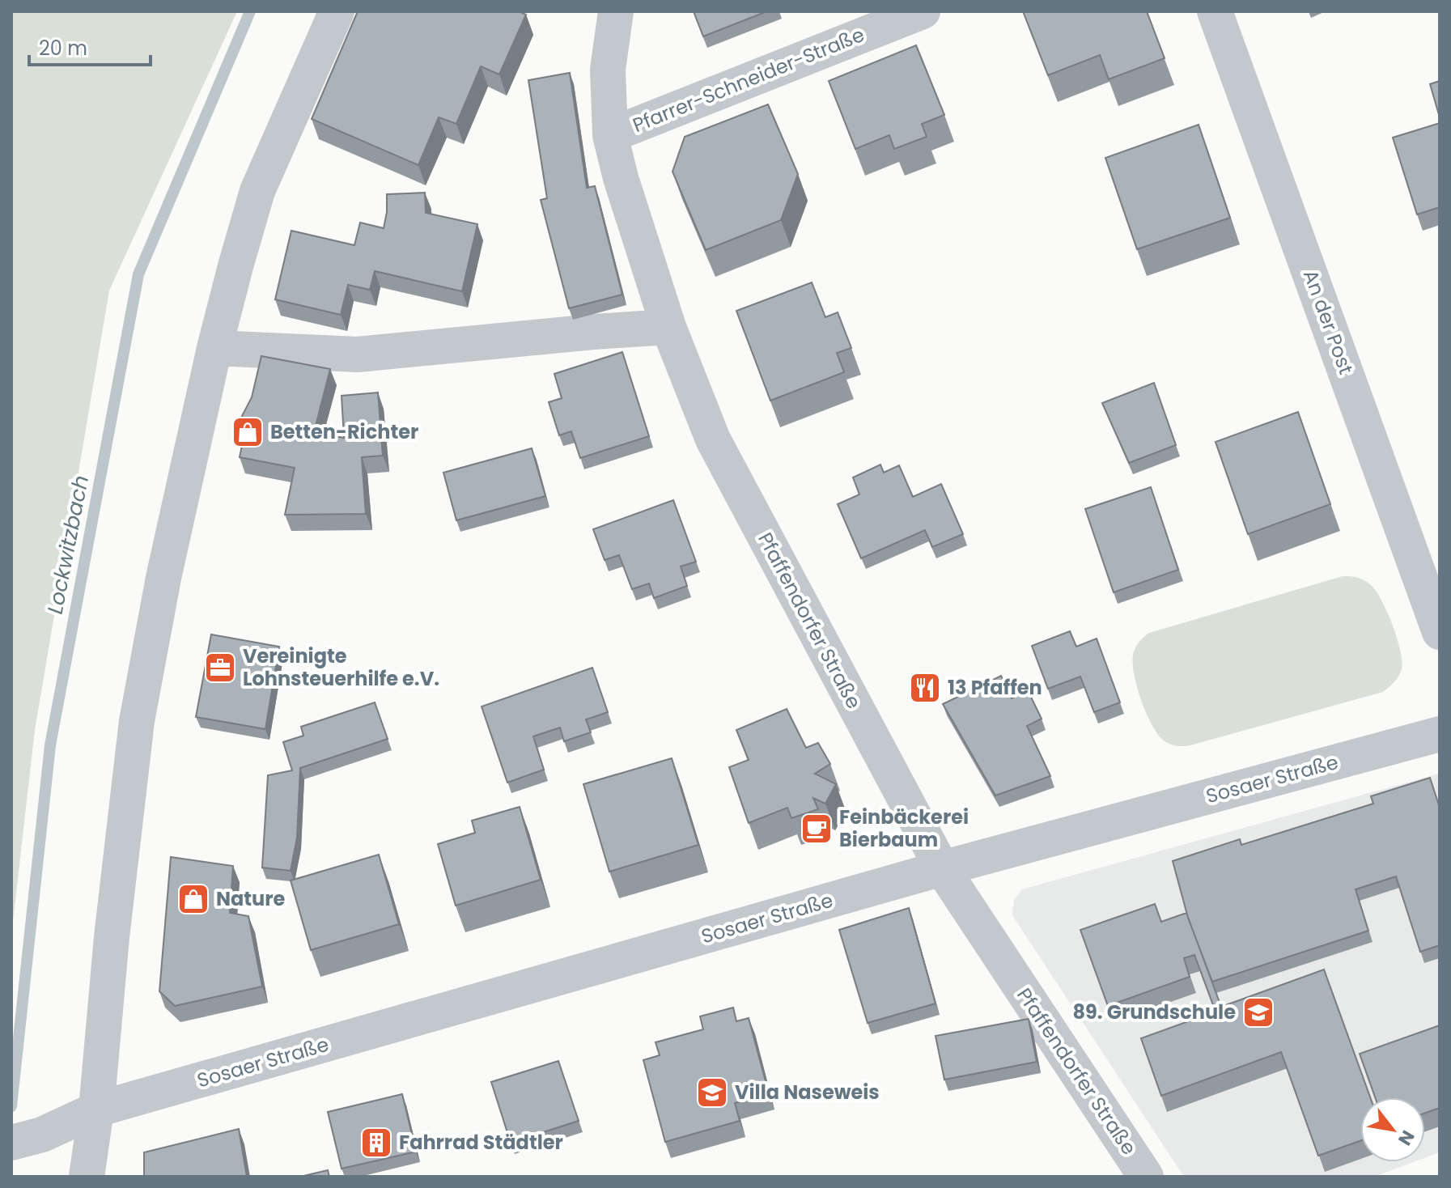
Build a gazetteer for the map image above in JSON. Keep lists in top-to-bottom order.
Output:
{
  "streets": {
    "street": [
      "Pfarrer-Schneider-Straße",
      "An der Post",
      "Pfaffendorfer Straße",
      "Sosaer Straße"
    ]
  },
  "crossings": [
    ["Pfarrer-Schneider-Straße", "Pfaffendorfer Straße"],
    ["Pfaffendorfer Straße", "Sosaer Straße"]
  ],
  "water": ["Lockwitzbach"],
  "places": {
    "shop": ["Betten-Richter", "Nature"],
    "office": ["Vereinigte Lohnsteuerhilfe e.V."],
    "restaurant": ["13 Pfaffen"],
    "cafe": ["Feinbäckerei Bierbaum"],
    "school or university": ["89. Grundschule", "Villa Naseweis"],
    "building": ["Fahrrad Städtler"]
  },
  "scale_bar": "20 m",
  "north": "bottom right"
}
